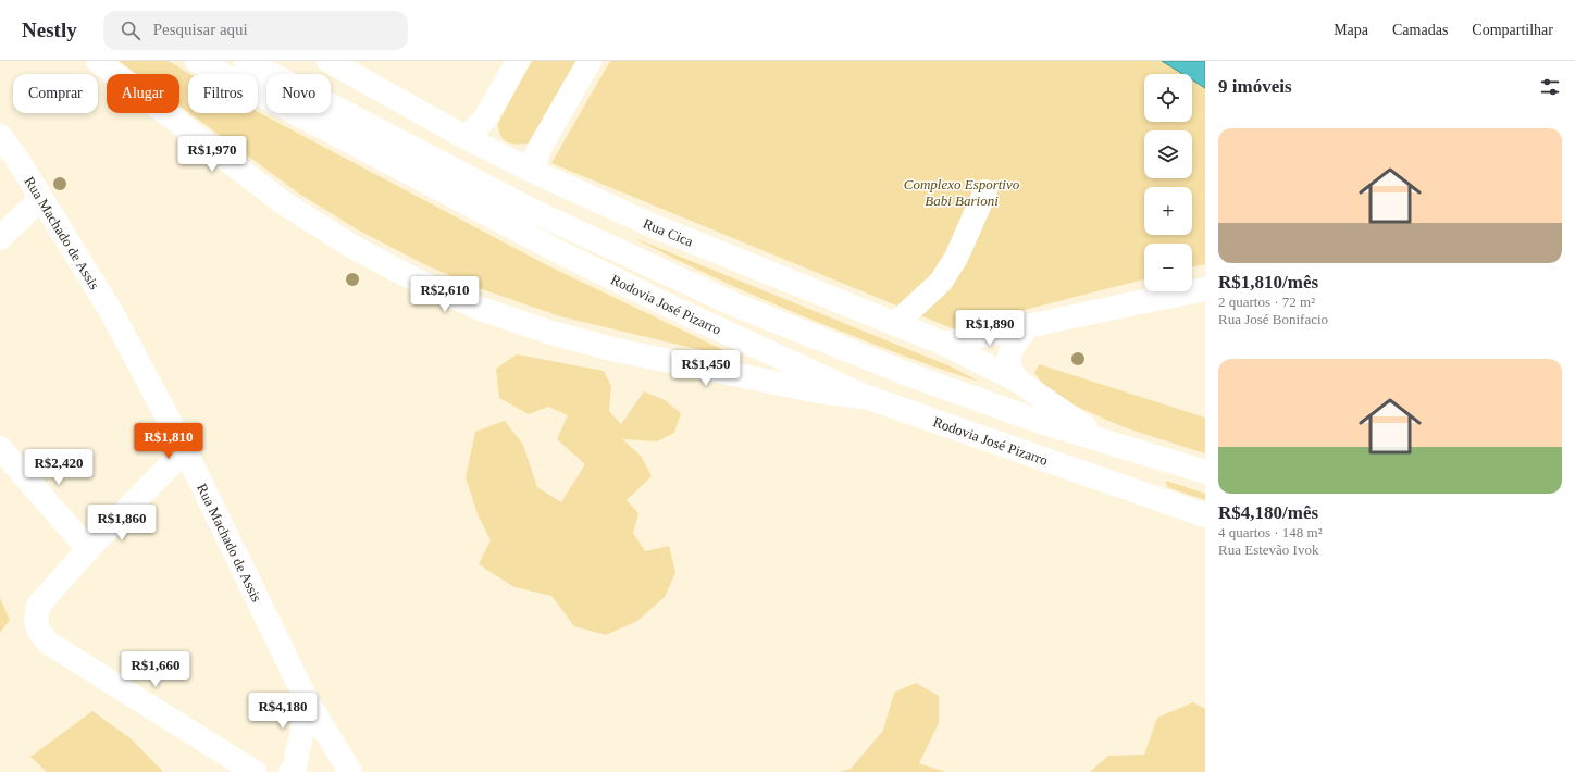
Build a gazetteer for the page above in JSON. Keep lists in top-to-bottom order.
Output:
{
  "streets": {
    "street": ["Rua Cica", "Rua Machado de Assis", "Rodovia José Pizarro"]
  },
  "crossings": [
    ["Rua Cica", "Rodovia José Pizarro"]
  ],
  "parks": ["Complexo Esportivo Babi Barioni"],
  "page": {
    "header": "Nestly",
    "search": "Pesquisar aqui",
    "nav": ["Mapa", "Camadas", "Compartilhar"],
    "heading": "9 imóveis",
    "map_buttons": ["+", "−"],
    "chip": [
      "Comprar",
      "Alugar",
      "Filtros",
      "Novo"
    ],
    "list": [
      {
        "name": "R$1,810/mês",
        "note": "2 quartos · 72 m² · Rua José Bonifacio"
      },
      {
        "name": "R$4,180/mês",
        "note": "4 quartos · 148 m² · Rua Estevão Ivok"
      }
    ],
    "price": [
      "R$1,970",
      "R$2,610",
      "R$1,890",
      "R$1,450",
      "R$1,810",
      "R$2,420",
      "R$1,860",
      "R$1,660",
      "R$4,180"
    ]
  }
}
